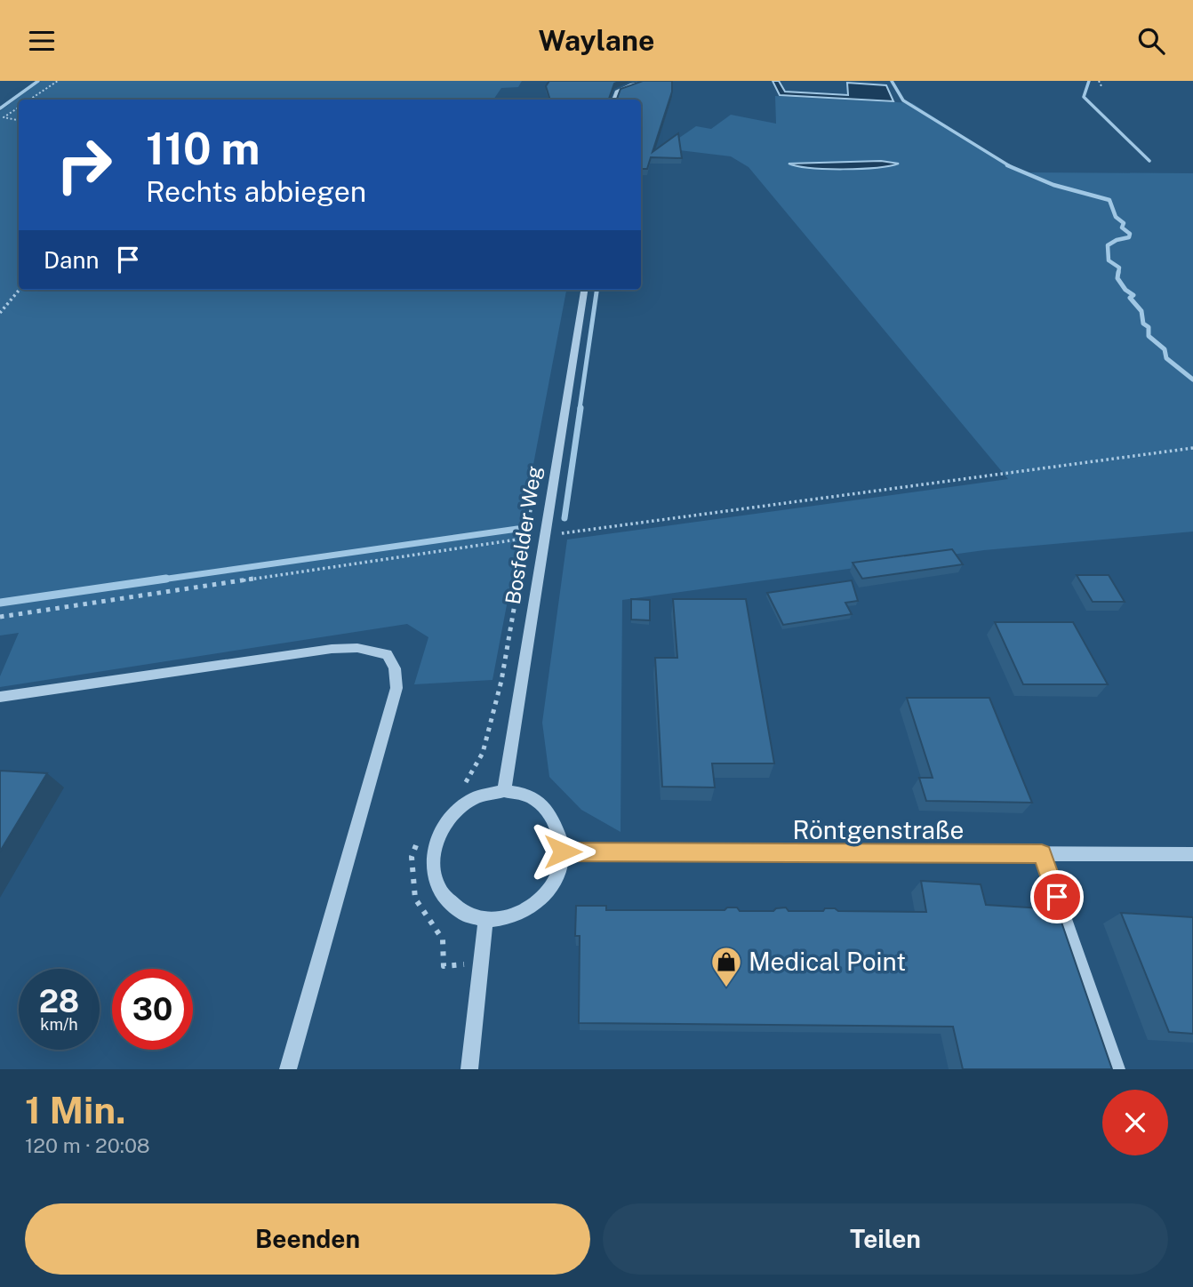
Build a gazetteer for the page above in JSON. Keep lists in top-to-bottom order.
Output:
{
  "streets": {
    "street": ["Bosfelder Weg", "Röntgenstraße"]
  },
  "crossings": [
    ["Bosfelder Weg", "Röntgenstraße"]
  ],
  "places": {
    "shop": ["Medical Point"]
  },
  "page": {
    "header": "Waylane",
    "turn": ["110 m", "Rechts abbiegen"],
    "then": "Dann",
    "speed": "28 km/h",
    "limit": "30",
    "heading": ["1 Min.", "120 m · 20:08"],
    "buttons": ["Beenden", "Teilen"]
  }
}
